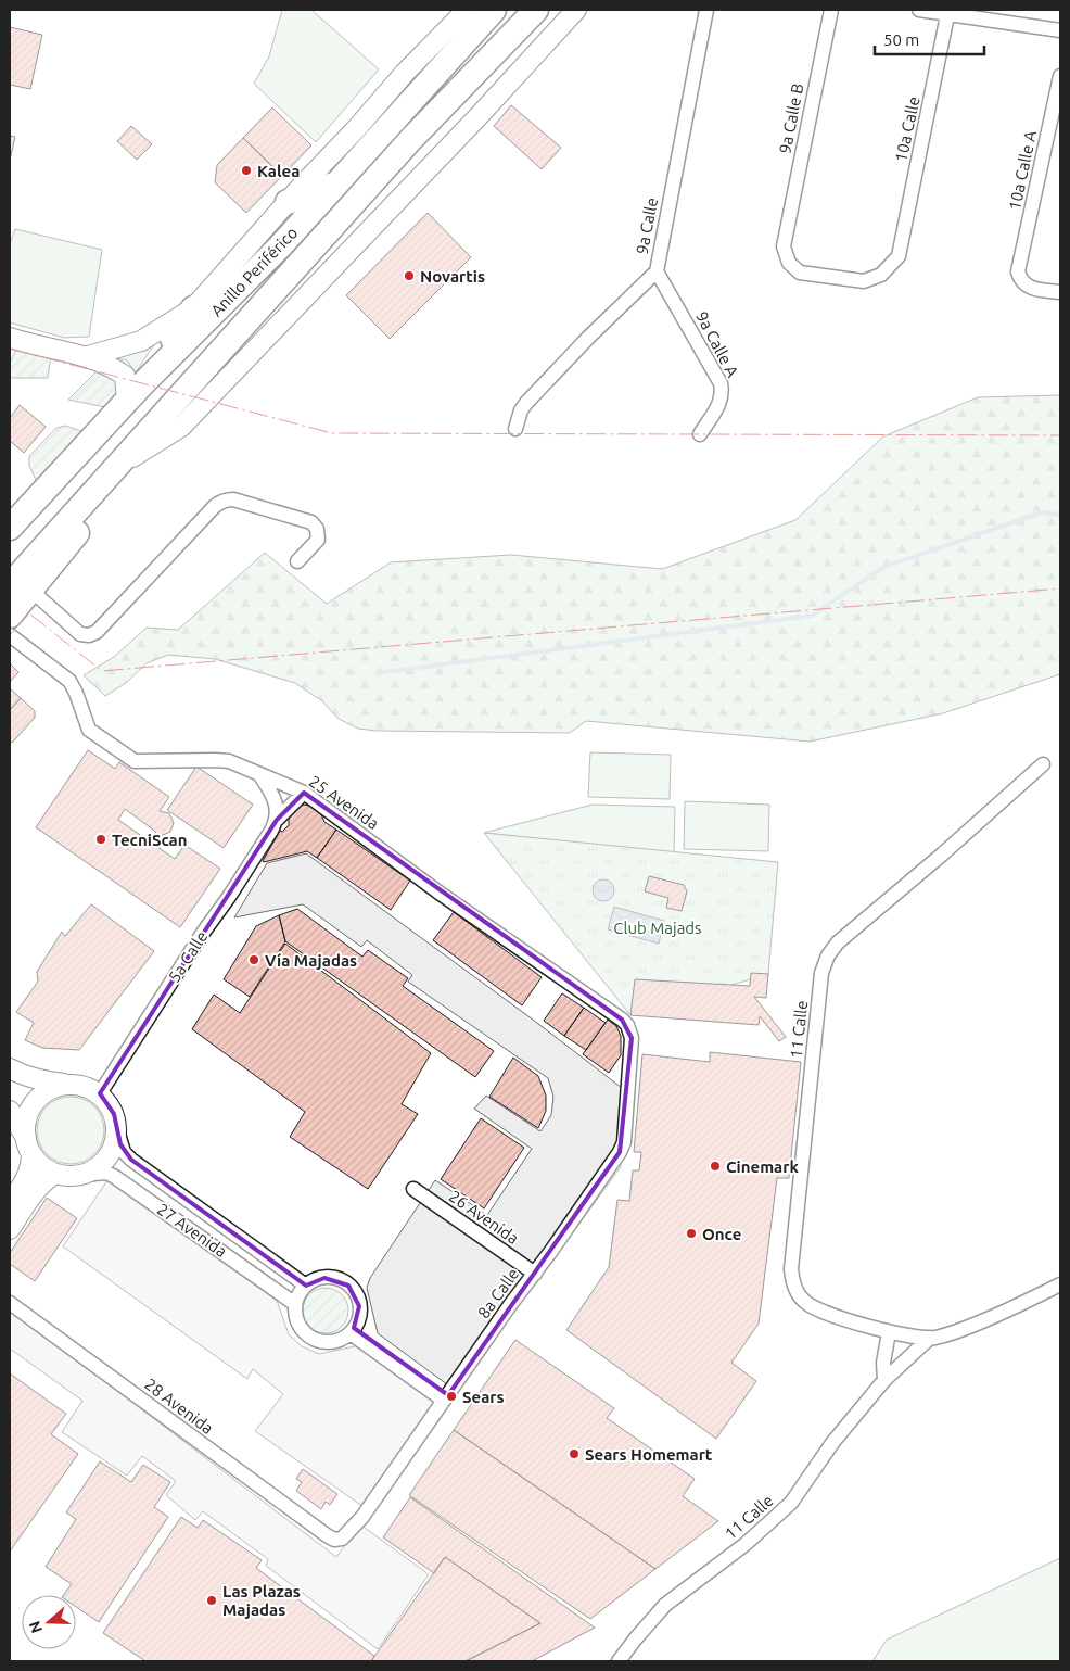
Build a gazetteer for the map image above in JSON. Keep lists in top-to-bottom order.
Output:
{
  "streets": {
    "highway": ["Anillo Periférico"],
    "street": [
      "9a Calle B",
      "10a Calle",
      "10a Calle A",
      "9a Calle",
      "9a Calle A",
      "25 Avenida",
      "5a Calle",
      "11 Calle",
      "26 Avenida",
      "27 Avenida",
      "8a Calle",
      "28 Avenida"
    ]
  },
  "crossings": [
    ["9a Calle B", "10a Calle"],
    ["9a Calle", "9a Calle A"],
    ["25 Avenida", "5a Calle"],
    ["25 Avenida", "8a Calle"],
    ["5a Calle", "27 Avenida"],
    ["26 Avenida", "8a Calle"],
    ["8a Calle", "28 Avenida"]
  ],
  "parks": ["Club Majads"],
  "places": [
    "Kalea",
    "Novartis",
    "TecniScan",
    "Vía Majadas",
    "Cinemark",
    "Once",
    "Sears",
    "Sears Homemart",
    "Las Plazas Majadas"
  ],
  "scale_bar": "50 m",
  "north": "left"
}
